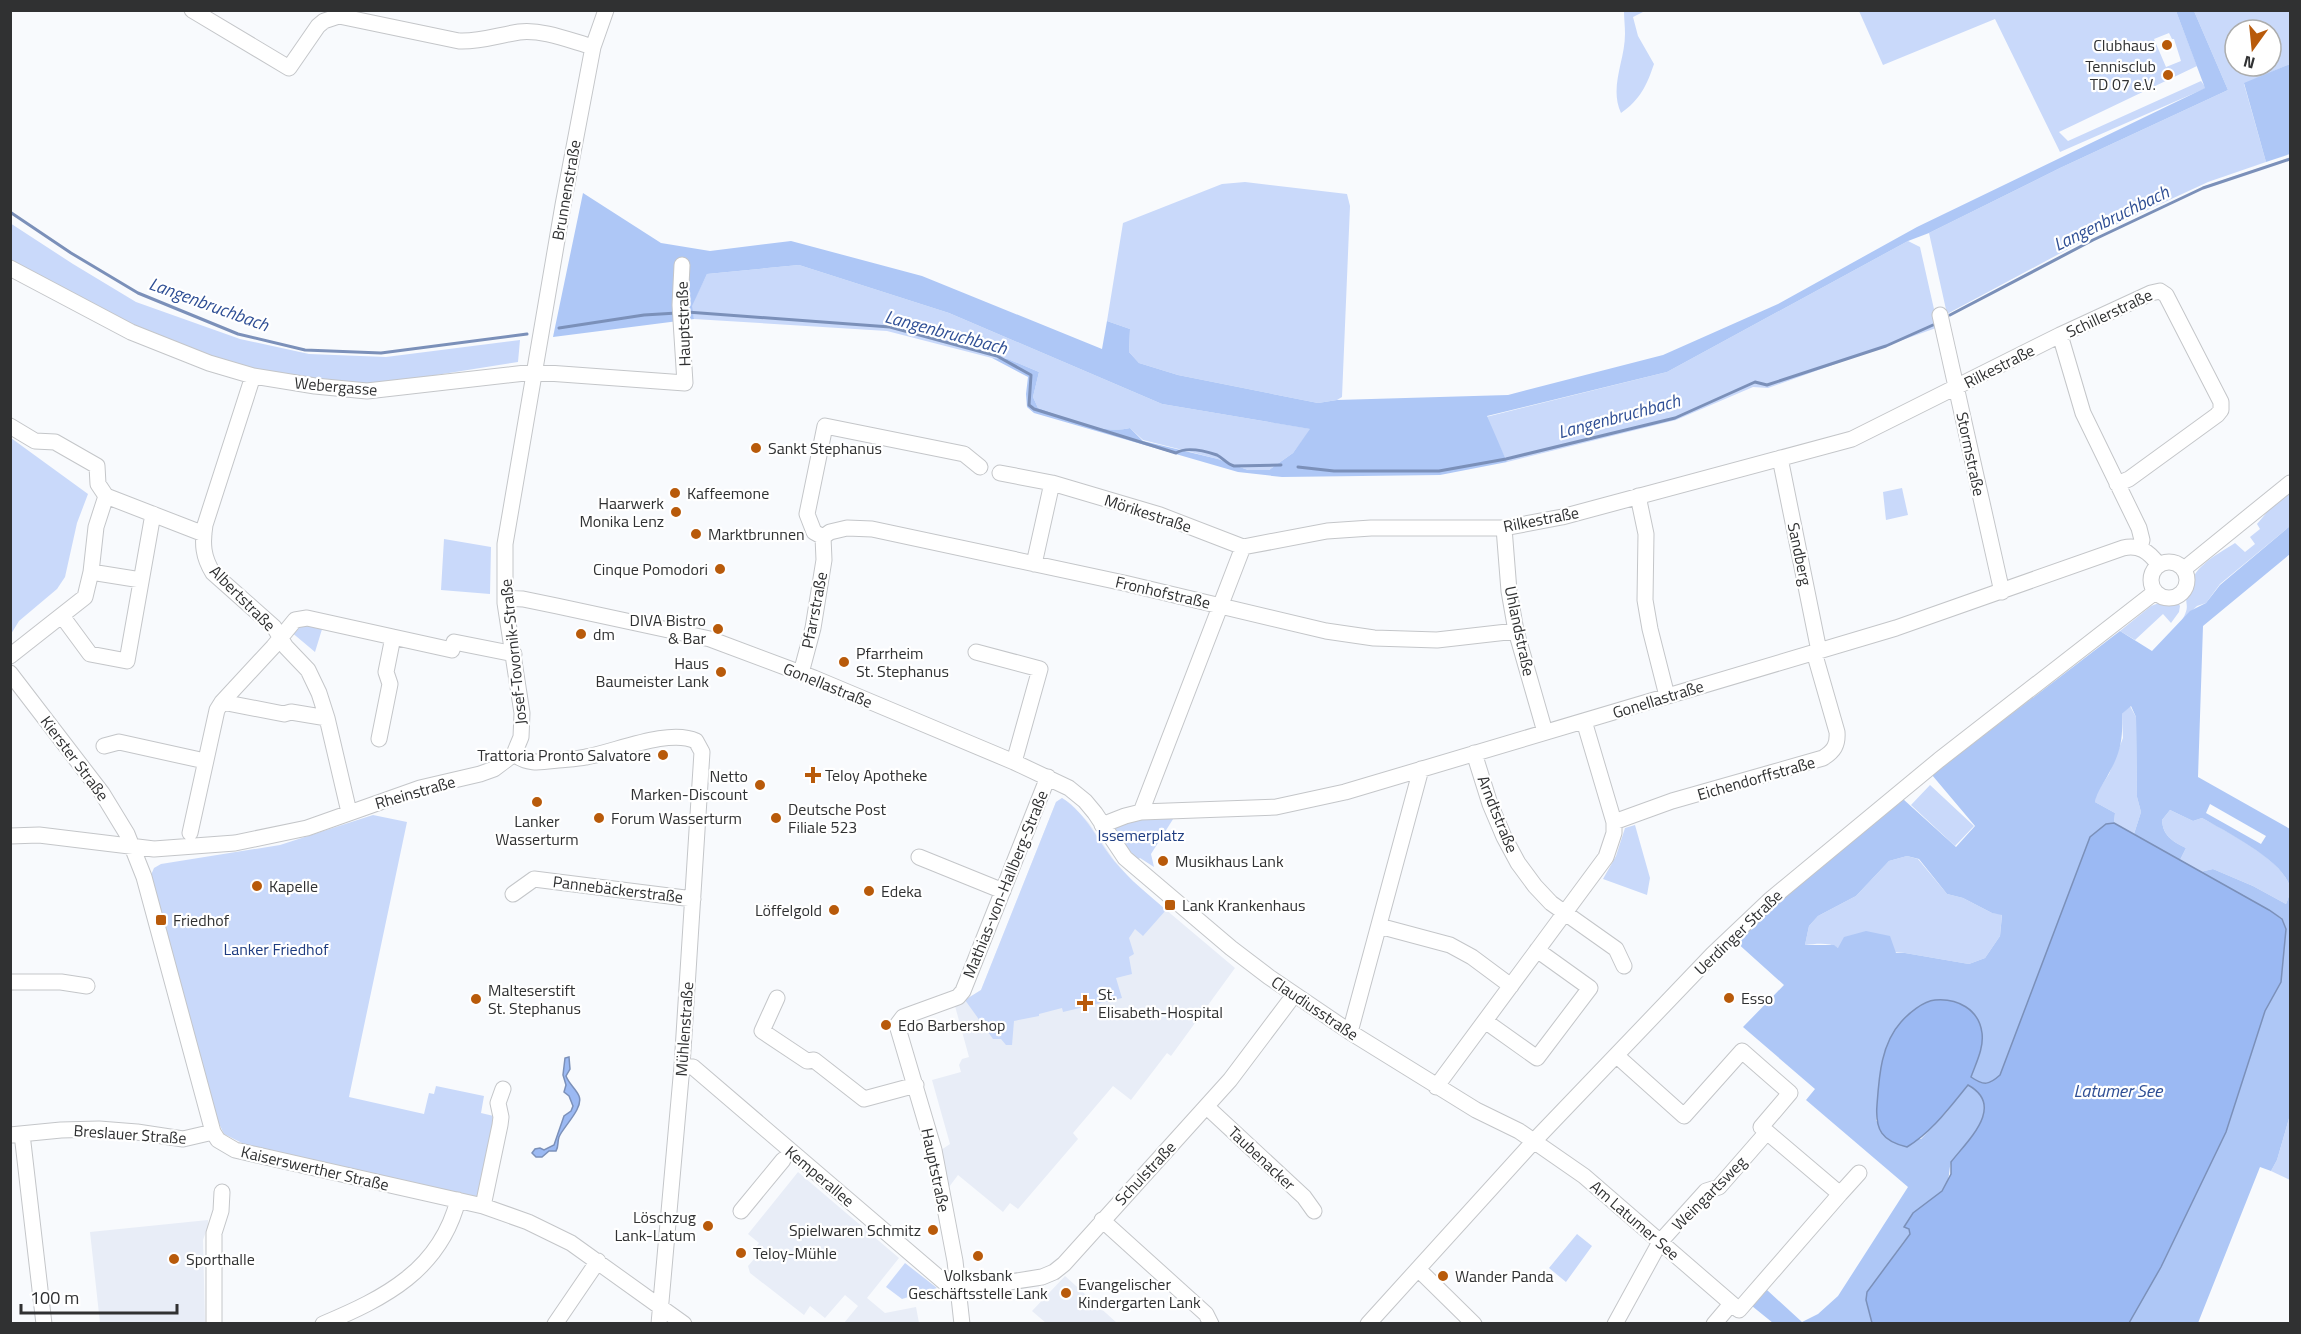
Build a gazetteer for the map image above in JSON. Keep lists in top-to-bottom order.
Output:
{
  "streets": {
    "street": [
      "Brunnenstraße",
      "Schillerstraße",
      "Hauptstraße",
      "Rilkestraße",
      "Webergasse",
      "Stormstraße",
      "Mörikestraße",
      "Sandberg",
      "Fronhofstraße",
      "Albertstraße",
      "Pfarrstraße",
      "Uhlandstraße",
      "Josef-Tovornik-Straße",
      "Gonellastraße",
      "Kierster Straße",
      "Eichendorffstraße",
      "Rheinstraße",
      "Arndtstraße",
      "Mathias-von-Hallberg-Straße",
      "Pannebäckerstraße",
      "Uerdinger Straße",
      "Claudiusstraße",
      "Mühlenstraße",
      "Breslauer Straße",
      "Taubenacker",
      "Kaiserswerther Straße",
      "Schulstraße",
      "Kemperallee",
      "Weingartsweg",
      "Am Latumer See"
    ]
  },
  "crossings": [
    ["Brunnenstraße", "Webergasse"],
    ["Brunnenstraße", "Josef-Tovornik-Straße"],
    ["Schillerstraße", "Rilkestraße"],
    ["Schillerstraße", "Gonellastraße"],
    ["Hauptstraße", "Webergasse"],
    ["Hauptstraße", "Mathias-von-Hallberg-Straße"],
    ["Hauptstraße", "Schulstraße"],
    ["Hauptstraße", "Kemperallee"],
    ["Rilkestraße", "Stormstraße"],
    ["Rilkestraße", "Mörikestraße"],
    ["Rilkestraße", "Sandberg"],
    ["Rilkestraße", "Uhlandstraße"],
    ["Webergasse", "Albertstraße"],
    ["Webergasse", "Josef-Tovornik-Straße"],
    ["Stormstraße", "Gonellastraße"],
    ["Sandberg", "Gonellastraße"],
    ["Sandberg", "Eichendorffstraße"],
    ["Fronhofstraße", "Pfarrstraße"],
    ["Fronhofstraße", "Uhlandstraße"],
    ["Albertstraße", "Rheinstraße"],
    ["Pfarrstraße", "Gonellastraße"],
    ["Uhlandstraße", "Gonellastraße"],
    ["Josef-Tovornik-Straße", "Gonellastraße"],
    ["Josef-Tovornik-Straße", "Rheinstraße"],
    ["Josef-Tovornik-Straße", "Mühlenstraße"],
    ["Gonellastraße", "Eichendorffstraße"],
    ["Gonellastraße", "Arndtstraße"],
    ["Gonellastraße", "Mathias-von-Hallberg-Straße"],
    ["Gonellastraße", "Claudiusstraße"],
    ["Kierster Straße", "Rheinstraße"],
    ["Rheinstraße", "Mühlenstraße"],
    ["Pannebäckerstraße", "Mühlenstraße"],
    ["Uerdinger Straße", "Claudiusstraße"],
    ["Uerdinger Straße", "Weingartsweg"],
    ["Uerdinger Straße", "Am Latumer See"],
    ["Claudiusstraße", "Schulstraße"],
    ["Claudiusstraße", "Am Latumer See"],
    ["Mühlenstraße", "Kaiserswerther Straße"],
    ["Mühlenstraße", "Kemperallee"],
    ["Breslauer Straße", "Kaiserswerther Straße"],
    ["Taubenacker", "Schulstraße"],
    ["Schulstraße", "Kemperallee"],
    ["Weingartsweg", "Am Latumer See"]
  ],
  "water": ["Langenbruchbach", "Latumer See"],
  "parks": ["Issemerplatz", "Lanker Friedhof"],
  "places": {
    "other": [
      "Clubhaus",
      "Tennisclub TD 07 e.V.",
      "Sankt Stephanus",
      "Kaffeemone",
      "Haarwerk Monika Lenz",
      "Marktbrunnen",
      "Cinque Pomodori",
      "DIVA Bistro & Bar",
      "dm",
      "Pfarrheim St. Stephanus",
      "Haus Baumeister Lank",
      "Trattoria Pronto Salvatore",
      "Netto Marken-Discount",
      "Lanker Wasserturm",
      "Forum Wasserturm",
      "Deutsche Post Filiale 523",
      "Musikhaus Lank",
      "Kapelle",
      "Edeka",
      "Löffelgold",
      "Esso",
      "Malteserstift St. Stephanus",
      "Edo Barbershop",
      "Löschzug Lank-Latum",
      "Spielwaren Schmitz",
      "Teloy-Mühle",
      "Volksbank Geschäftsstelle Lank",
      "Sporthalle",
      "Wander Panda",
      "Evangelischer Kindergarten Lank"
    ],
    "health": ["Teloy Apotheke", "St. Elisabeth-Hospital"],
    "transit": ["Lank Krankenhaus", "Friedhof"]
  },
  "scale_bar": "100 m",
  "north": "bottom"
}
